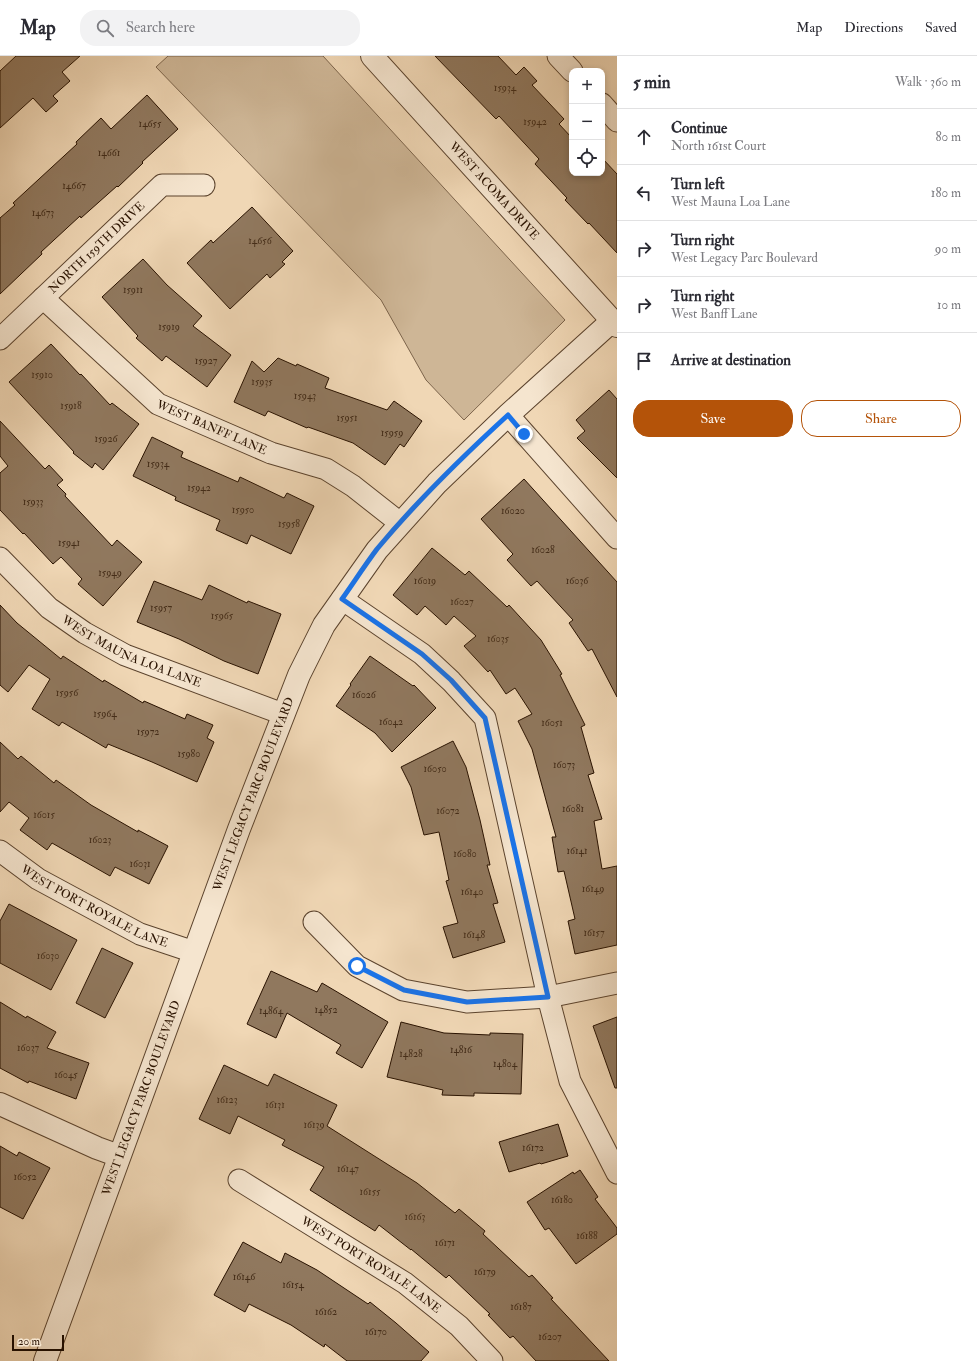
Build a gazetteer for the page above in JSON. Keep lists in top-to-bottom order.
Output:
{
  "streets": {
    "street": [
      "WEST ACOMA DRIVE",
      "NORTH 159TH DRIVE",
      "WEST BANFF LANE",
      "WEST MAUNA LOA LANE",
      "WEST LEGACY PARC BOULEVARD",
      "WEST PORT ROYALE LANE"
    ]
  },
  "crossings": [
    ["WEST ACOMA DRIVE", "WEST LEGACY PARC BOULEVARD"],
    ["NORTH 159TH DRIVE", "WEST BANFF LANE"],
    ["WEST BANFF LANE", "WEST LEGACY PARC BOULEVARD"],
    ["WEST MAUNA LOA LANE", "WEST LEGACY PARC BOULEVARD"],
    ["WEST LEGACY PARC BOULEVARD", "WEST PORT ROYALE LANE"]
  ],
  "house_numbers": [
    "15934",
    "15942",
    "14655",
    "14661",
    "14667",
    "14673",
    "14656",
    "15911",
    "15919",
    "15927",
    "15910",
    "15935",
    "15943",
    "15918",
    "15951",
    "15959",
    "15926",
    "15934",
    "15942",
    "15933",
    "15950",
    "16020",
    "15958",
    "15941",
    "16028",
    "15949",
    "16019",
    "16036",
    "16027",
    "15957",
    "15965",
    "16035",
    "15956",
    "16026",
    "15964",
    "16042",
    "16051",
    "15972",
    "15980",
    "16073",
    "16050",
    "16081",
    "16072",
    "16015",
    "16023",
    "16141",
    "16080",
    "16031",
    "16149",
    "16140",
    "16157",
    "16148",
    "16030",
    "14852",
    "14864",
    "16037",
    "14816",
    "14828",
    "14804",
    "16045",
    "16123",
    "16131",
    "16139",
    "16172",
    "16147",
    "16052",
    "16155",
    "16180",
    "16163",
    "16188",
    "16171",
    "16179",
    "16146",
    "16154",
    "16187",
    "16162",
    "16170",
    "16207"
  ],
  "scale_bar": "20 m",
  "page": {
    "header": "Map",
    "search": "Search here",
    "nav": ["Map", "Directions", "Saved"],
    "heading": ["5 min", "Walk · 360 m"],
    "map_buttons": ["+", "−"],
    "list": [
      ["Continue", "North 161st Court", "80 m"],
      ["Turn left", "West Mauna Loa Lane", "180 m"],
      ["Turn right", "West Legacy Parc Boulevard", "90 m"],
      ["Turn right", "West Banff Lane", "10 m"],
      "Arrive at destination"
    ],
    "buttons": ["Save", "Share"],
    "scale": "20 m"
  }
}
